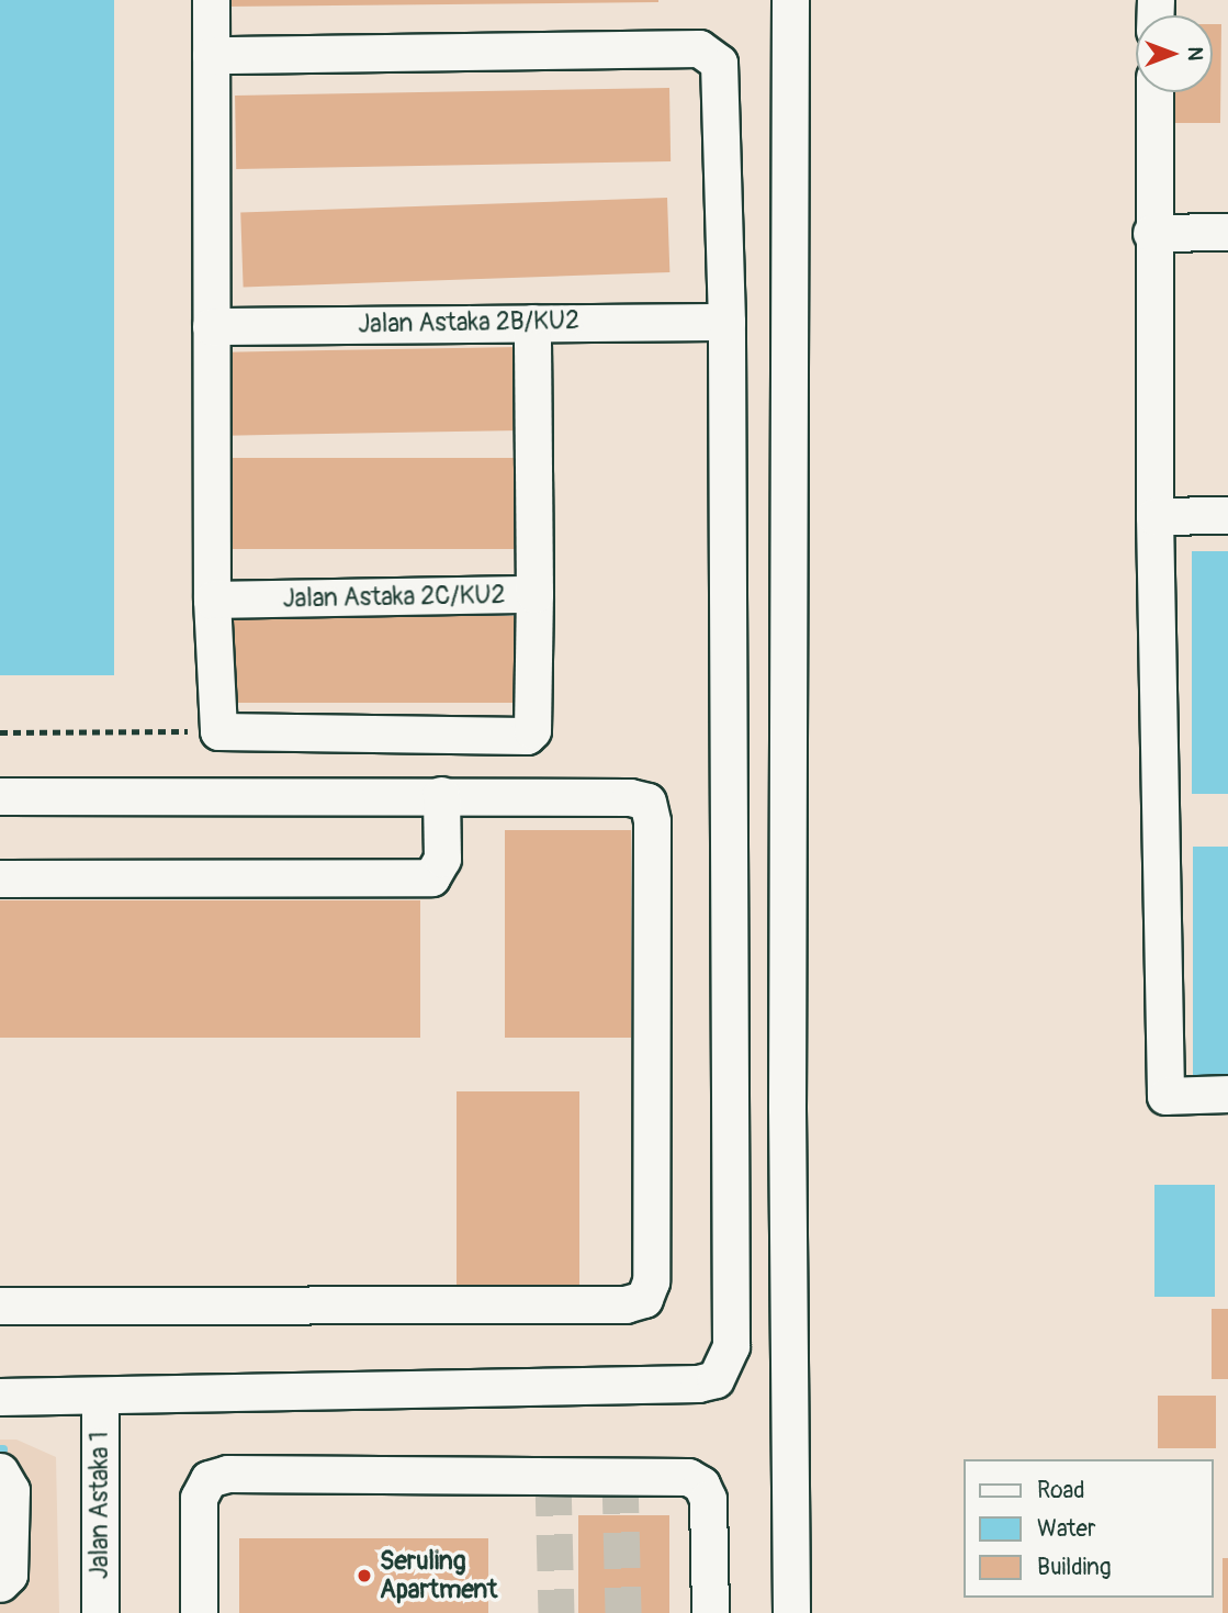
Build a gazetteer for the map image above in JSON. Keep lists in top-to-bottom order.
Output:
{
  "streets": {
    "street": ["Jalan Astaka 2B/KU2", "Jalan Astaka 2C/KU2", "Jalan Astaka 1"]
  },
  "crossings": [
    ["Jalan Astaka 2B/KU2", "Jalan Astaka 2C/KU2"]
  ],
  "places": ["Seruling Apartment"],
  "legend": ["Road", "Water", "Building"],
  "north": "right"
}
